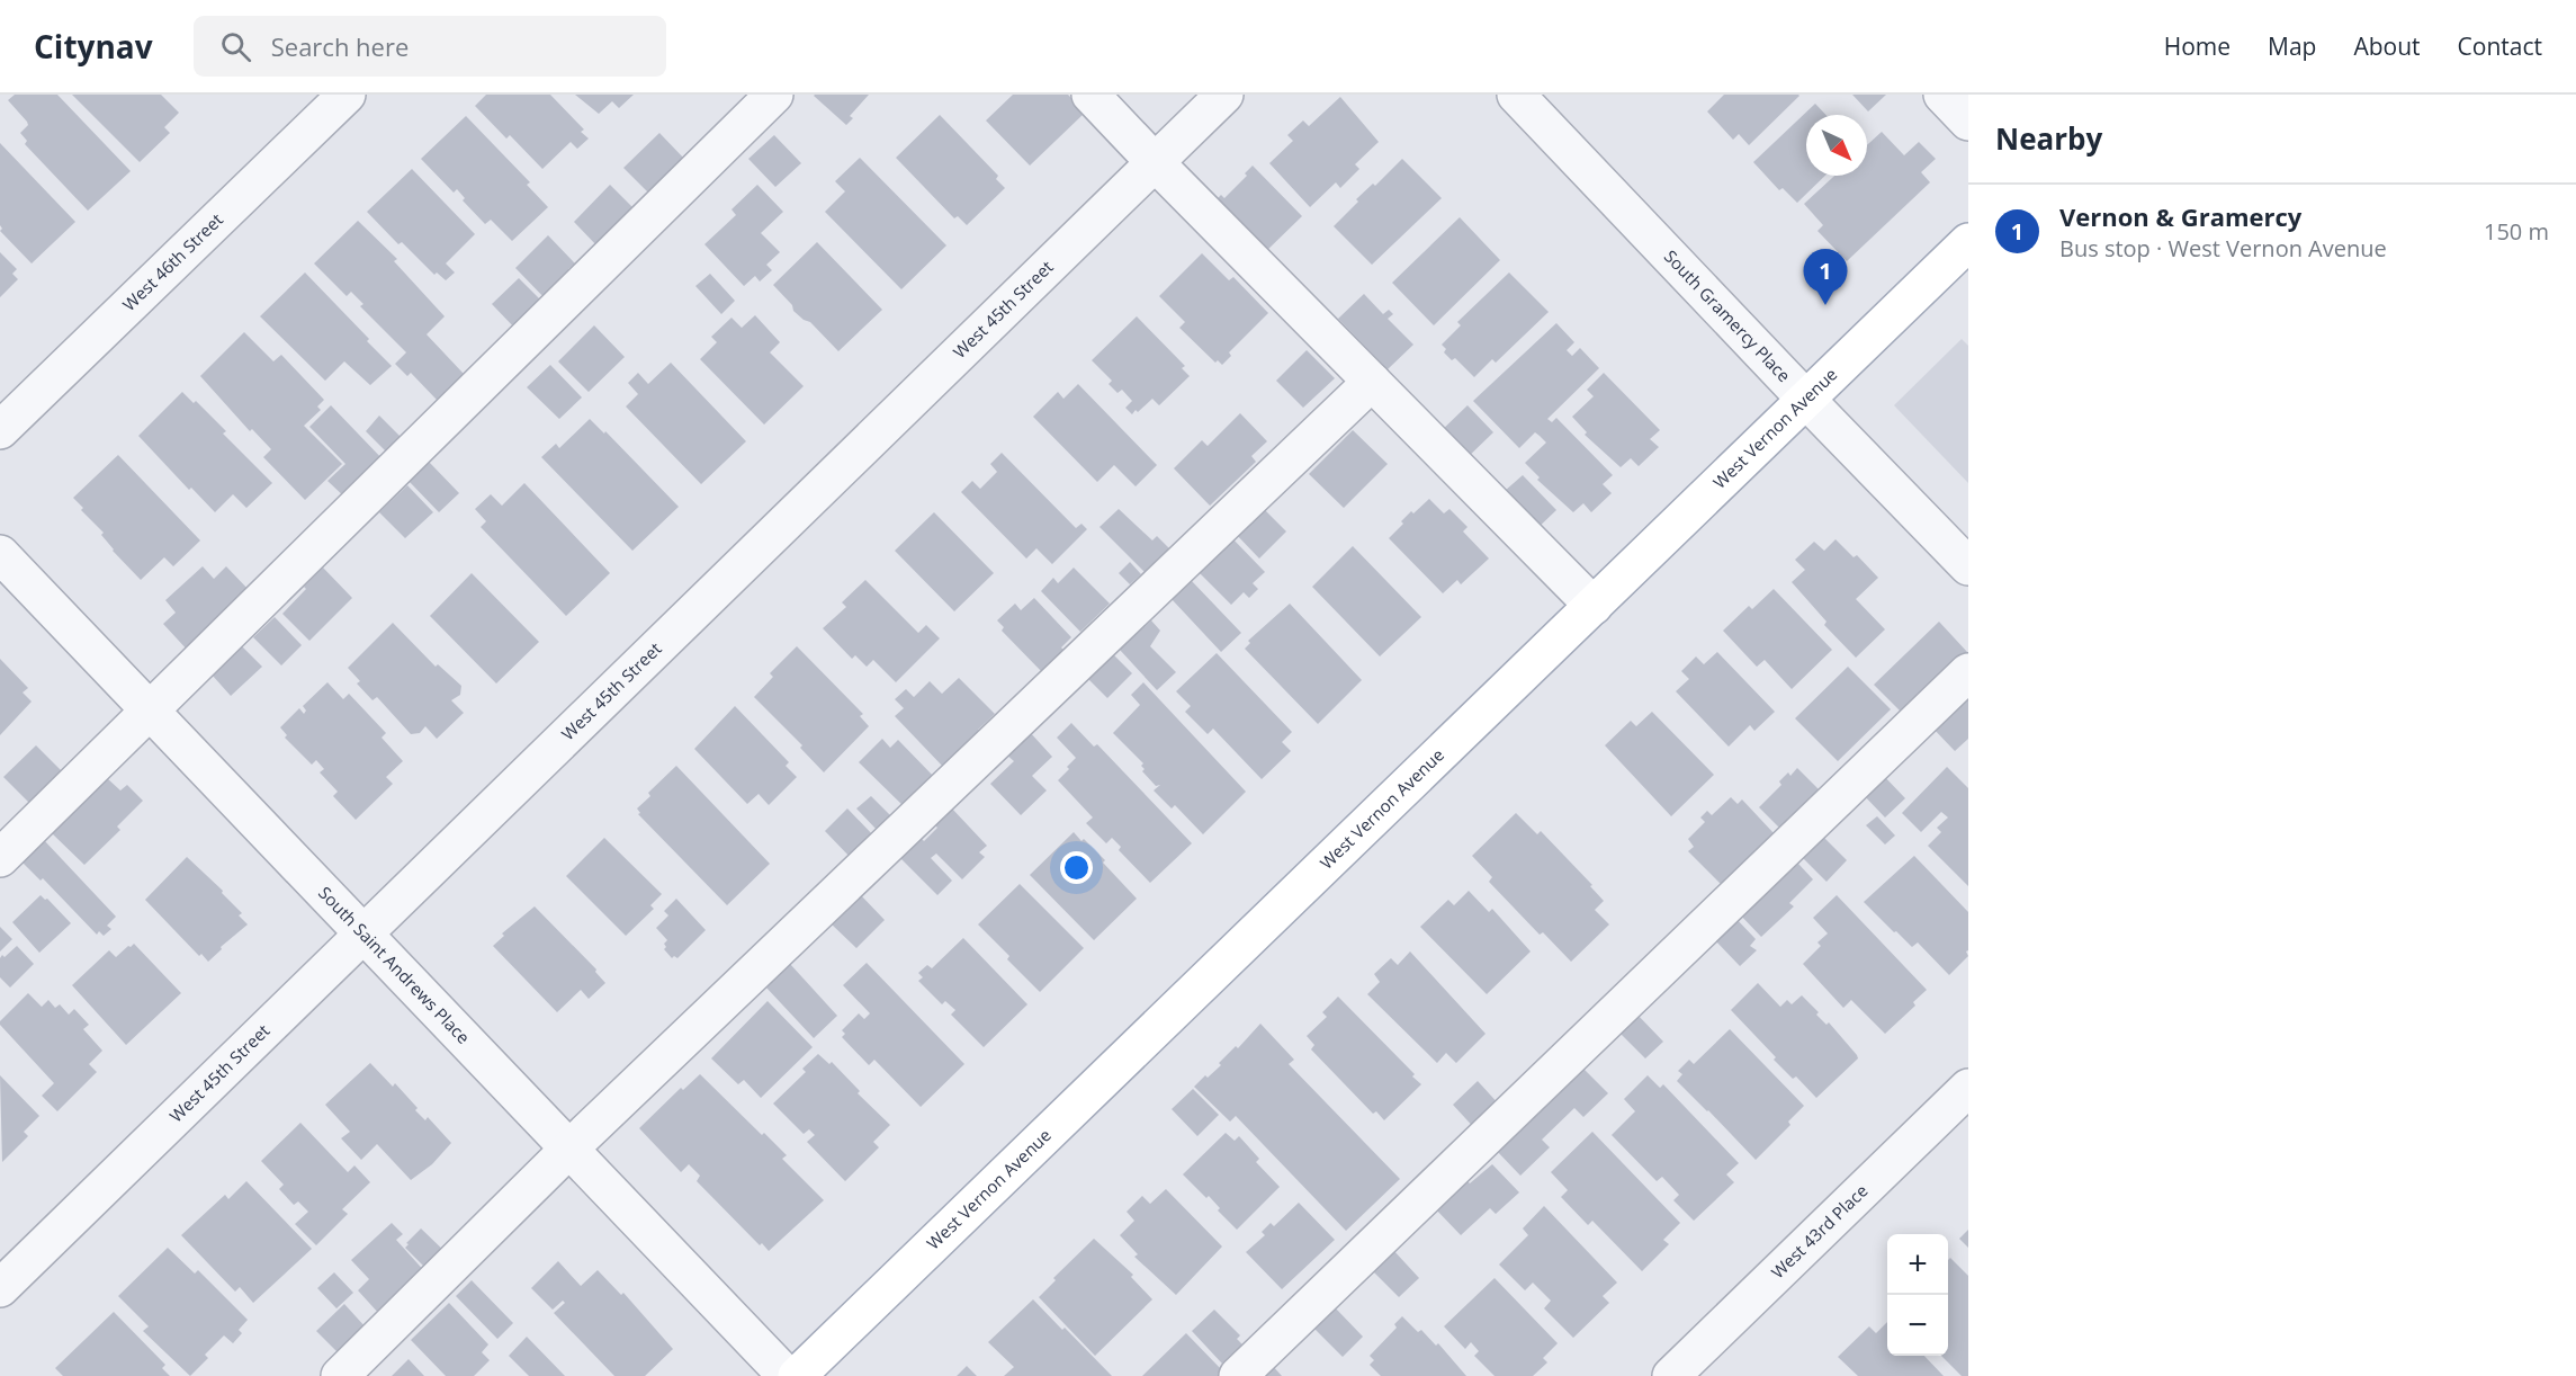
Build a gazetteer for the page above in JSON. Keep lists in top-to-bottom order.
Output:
{
  "streets": {
    "main road": ["West Vernon Avenue"],
    "street": [
      "West 46th Street",
      "West 45th Street",
      "South Gramercy Place",
      "South Saint Andrews Place",
      "West 43rd Place"
    ]
  },
  "crossings": [
    ["West 45th Street", "South Saint Andrews Place"],
    ["South Gramercy Place", "West Vernon Avenue"]
  ],
  "north": "bottom right",
  "page": {
    "header": "Citynav",
    "search": "Search here",
    "nav": [
      "Home",
      "Map",
      "About",
      "Contact"
    ],
    "heading": "Nearby",
    "list": [
      {
        "mark": "1",
        "name": "Vernon & Gramercy",
        "note": "Bus stop · West Vernon Avenue",
        "value": "150 m"
      }
    ],
    "pins": "1",
    "map_buttons": ["+", "−"]
  }
}
